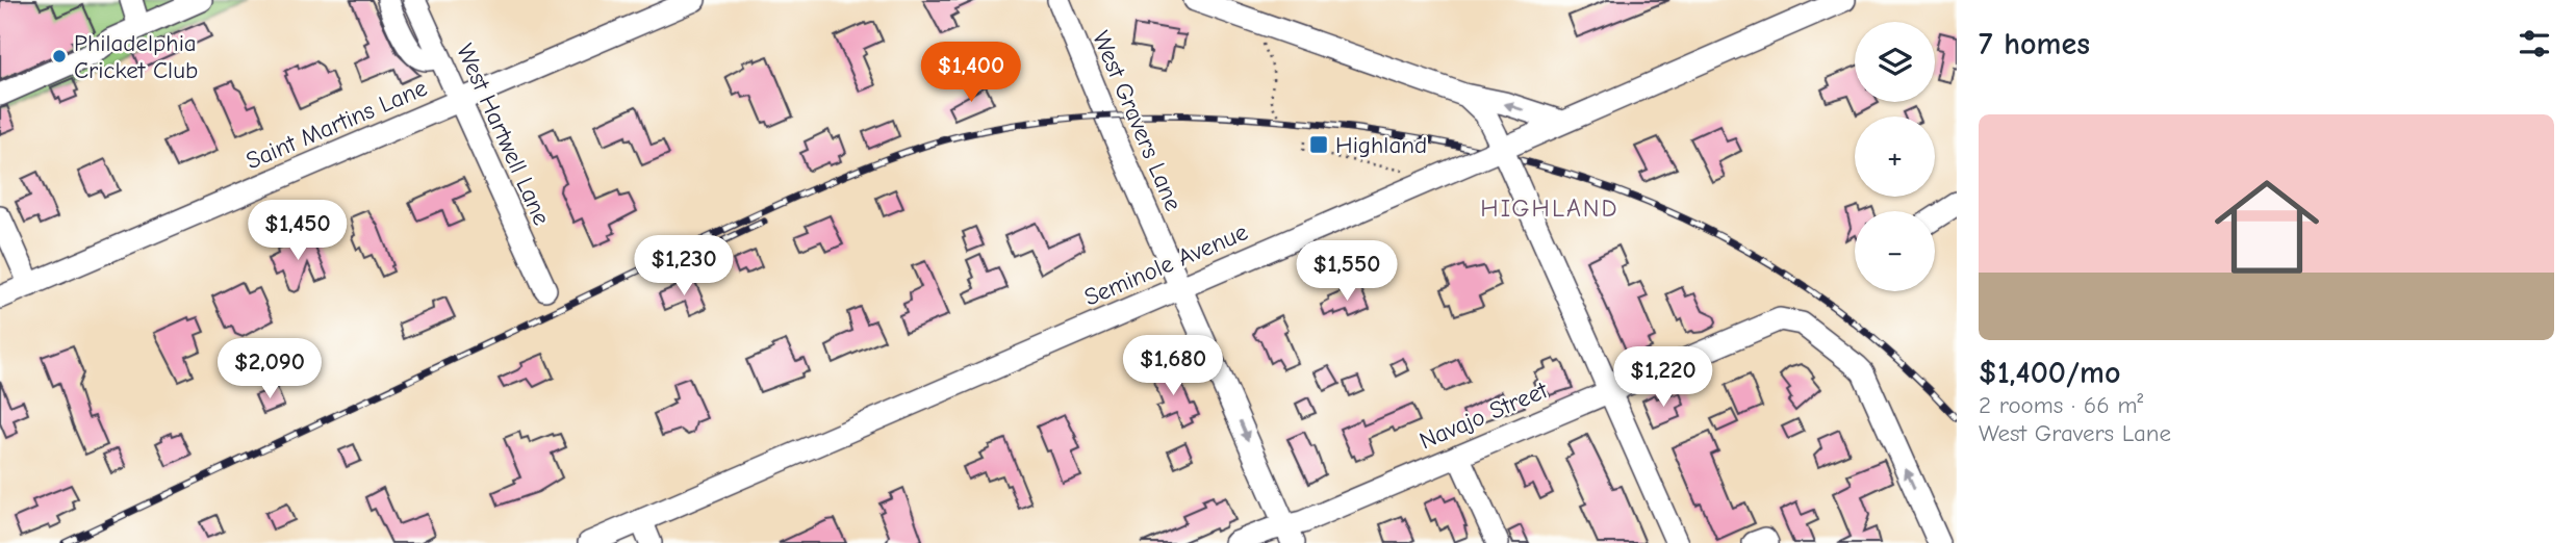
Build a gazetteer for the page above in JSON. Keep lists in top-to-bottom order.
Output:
{
  "streets": {
    "street": [
      "West Gravers Lane",
      "Saint Martins Lane",
      "West Hartwell Lane",
      "Seminole Avenue",
      "Navajo Street"
    ]
  },
  "crossings": [
    ["West Gravers Lane", "Seminole Avenue"],
    ["West Gravers Lane", "Navajo Street"],
    ["Saint Martins Lane", "West Hartwell Lane"]
  ],
  "one_way": ["West Gravers Lane"],
  "districts": ["HIGHLAND"],
  "places": {
    "other": ["Philadelphia Cricket Club"],
    "transit": ["Highland"]
  },
  "page": {
    "heading": "7 homes",
    "map_buttons": ["+", "−"],
    "price": [
      "$1,400",
      "$1,450",
      "$1,230",
      "$1,550",
      "$1,680",
      "$2,090",
      "$1,220"
    ],
    "list": [
      {
        "name": "$1,400/mo",
        "note": "2 rooms · 66 m² · West Gravers Lane"
      }
    ]
  }
}
